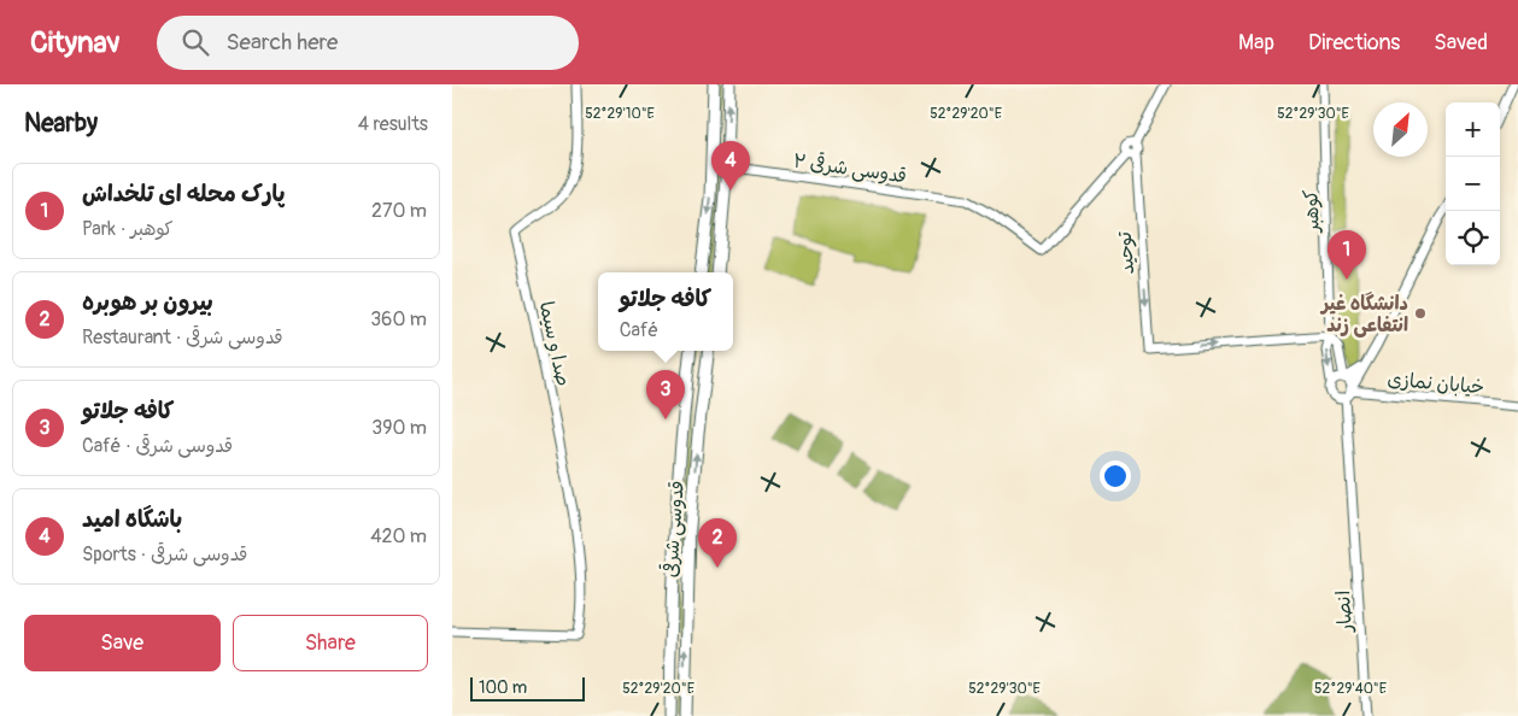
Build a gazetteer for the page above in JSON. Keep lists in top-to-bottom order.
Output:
{
  "streets": {
    "main road": ["قدوسی شرقی"],
    "street": [
      "قدوسی شرقی ۲",
      "کوهبر",
      "توحید",
      "صدا و سیما",
      "خیابان نمازی",
      "انصار"
    ]
  },
  "crossings": [
    ["قدوسی شرقی ۲", "توحید"],
    ["کوهبر", "توحید"],
    ["کوهبر", "خیابان نمازی"],
    ["کوهبر", "انصار"],
    ["خیابان نمازی", "انصار"]
  ],
  "places": ["دانشگاه غیر انتفاعی زند"],
  "scale_bar": "100 m",
  "north": "top right",
  "page": {
    "header": "Citynav",
    "search": "Search here",
    "nav": ["Map", "Directions", "Saved"],
    "heading": ["Nearby", "4 results"],
    "map_buttons": ["+", "−"],
    "pins": [
      "4",
      "1",
      "3",
      "2"
    ],
    "list": [
      {
        "mark": "1",
        "name": "پارک محله ای تلخداش",
        "note": "Park · کوهبر",
        "value": "270 m"
      },
      {
        "mark": "2",
        "name": "بیرون بر هوبره",
        "note": "Restaurant · قدوسی شرقی",
        "value": "360 m"
      },
      {
        "mark": "3",
        "name": "کافه جلاتو",
        "note": "Café · قدوسی شرقی",
        "value": "390 m"
      },
      {
        "mark": "4",
        "name": "باشگاه امید",
        "note": "Sports · قدوسی شرقی",
        "value": "420 m"
      }
    ],
    "popup": ["کافه جلاتو", "Café"],
    "buttons": ["Save", "Share"],
    "scale": "100 m"
  },
  "coordinates": [
    "52°29'10\"E",
    "52°29'20\"E",
    "52°29'30\"E",
    "52°29'40\"E"
  ]
}
